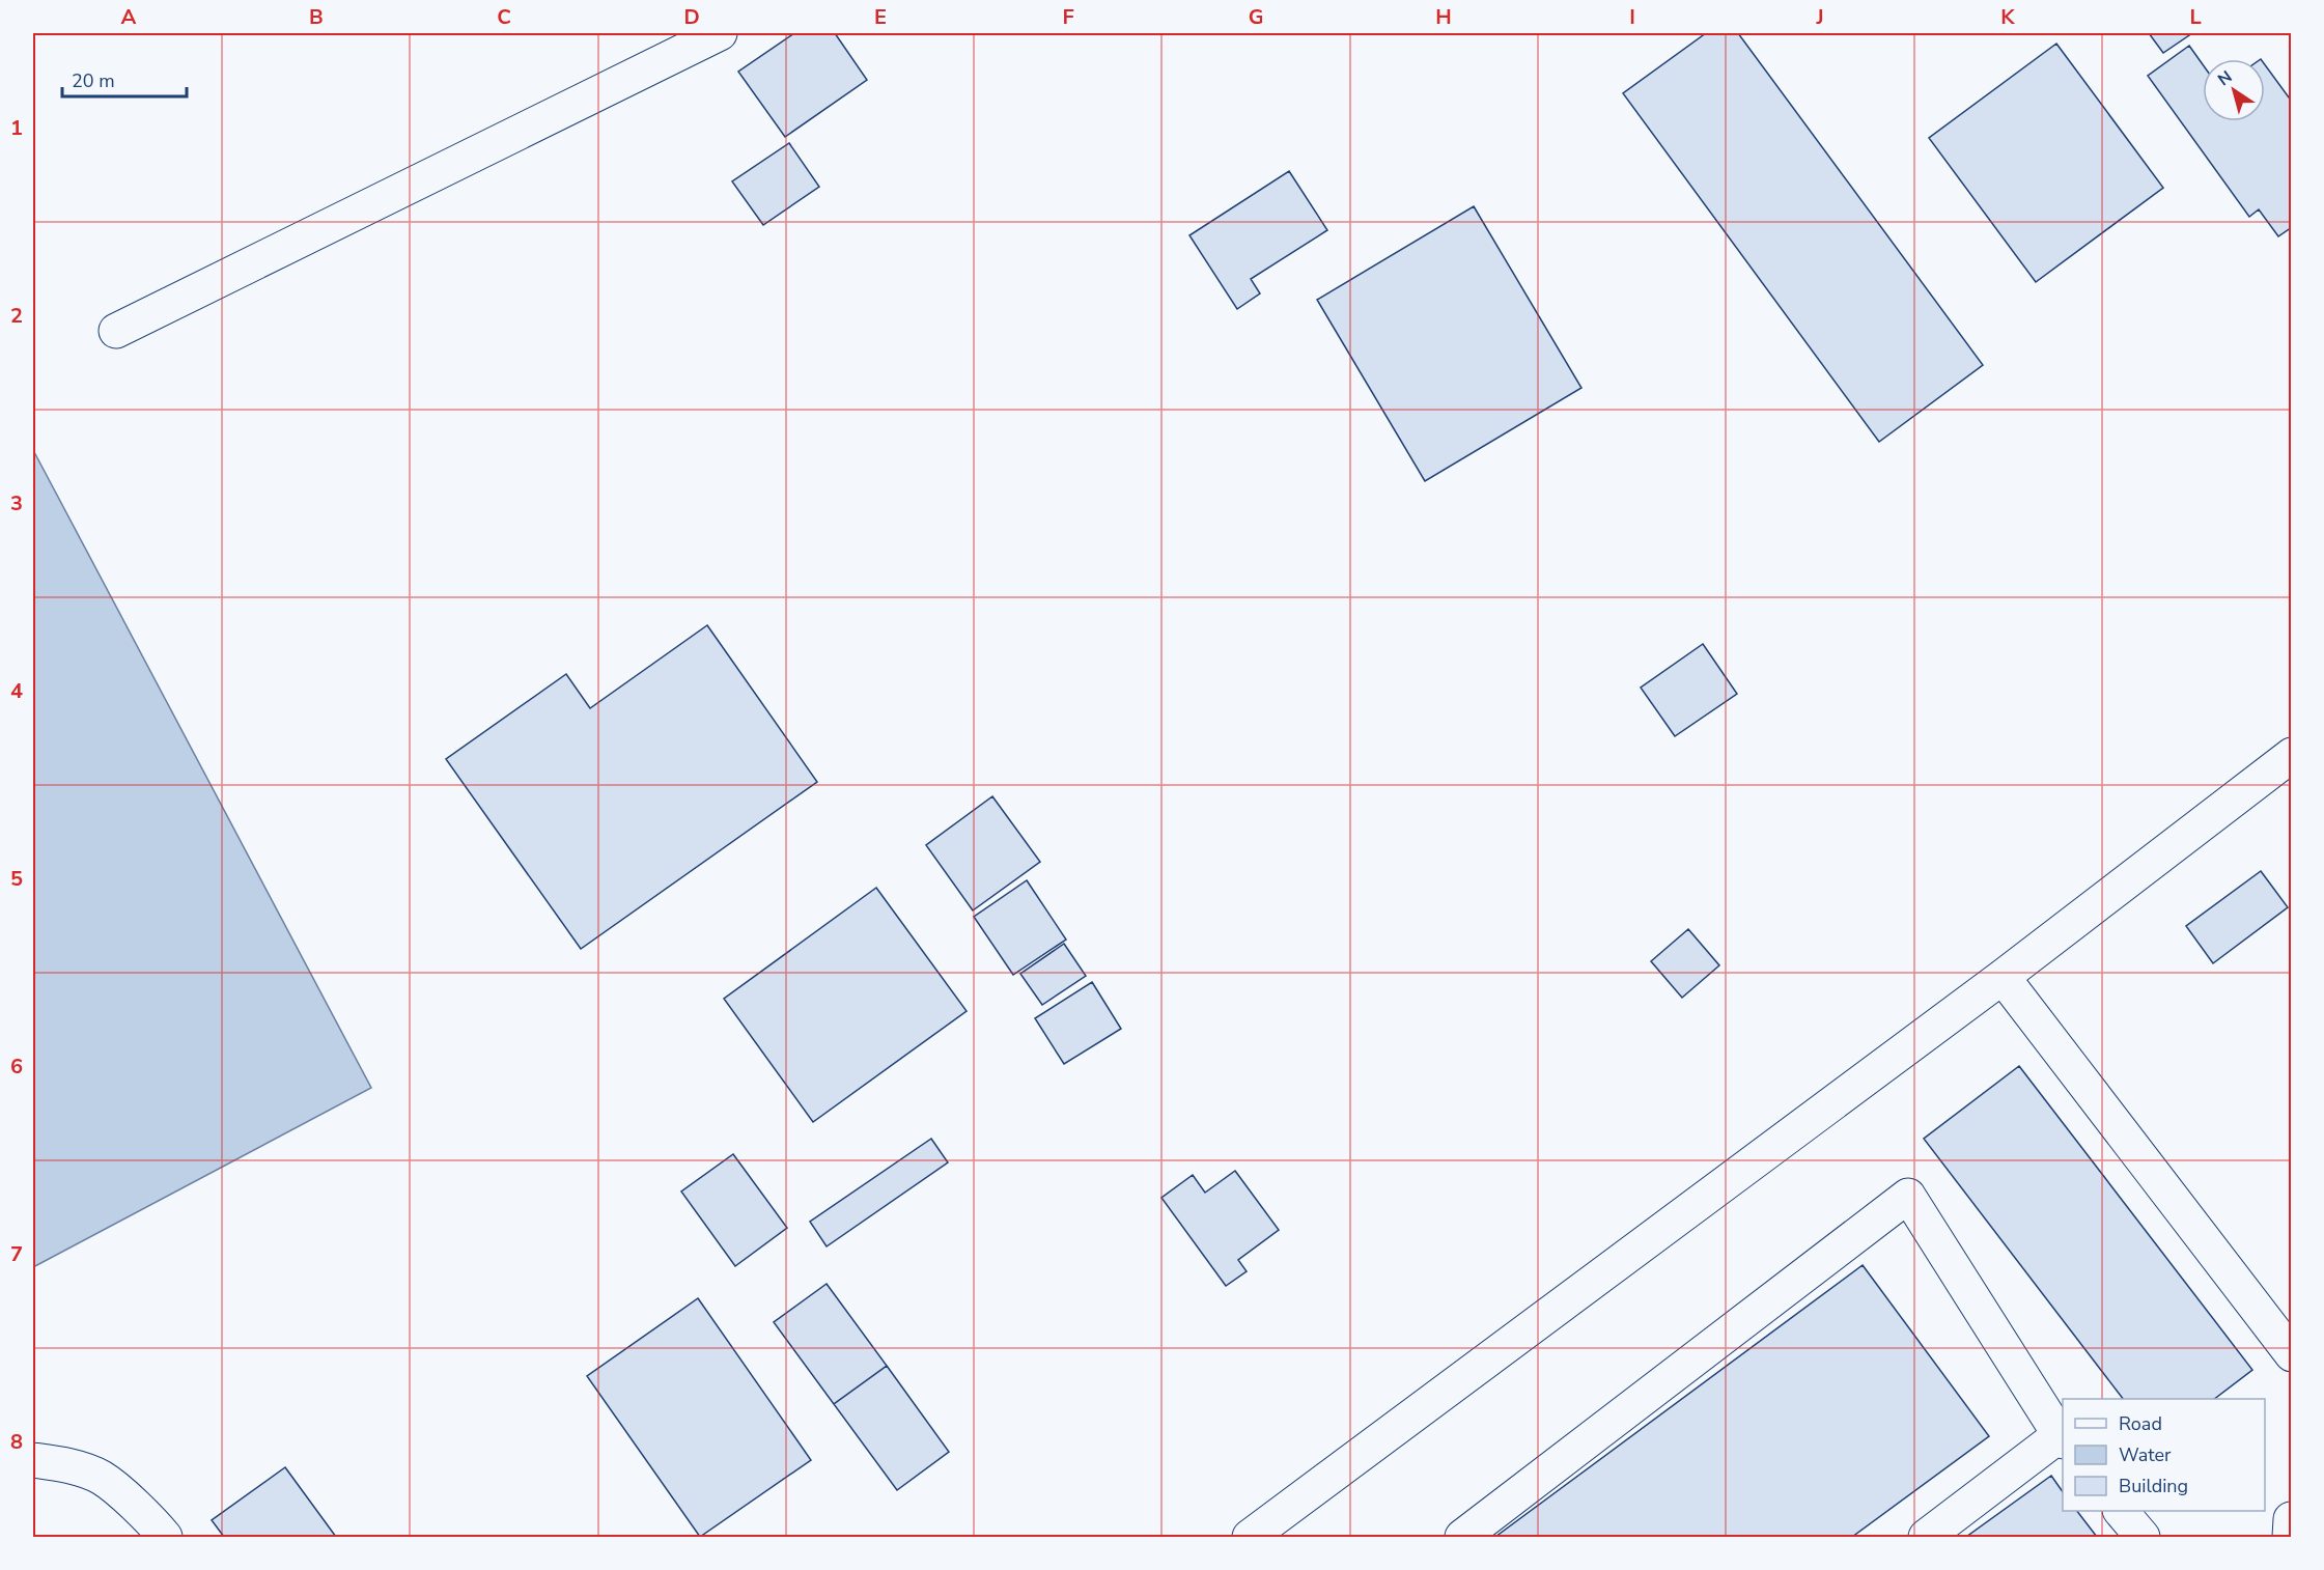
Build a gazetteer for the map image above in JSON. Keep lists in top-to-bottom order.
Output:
{
  "legend": ["Road", "Water", "Building"],
  "scale_bar": "20 m",
  "north": "top left",
  "grid": {
    "columns": [
      "A",
      "B",
      "C",
      "D",
      "E",
      "F",
      "G",
      "H",
      "I",
      "J",
      "K",
      "L"
    ],
    "rows": [
      "1",
      "2",
      "3",
      "4",
      "5",
      "6",
      "7",
      "8"
    ]
  }
}
